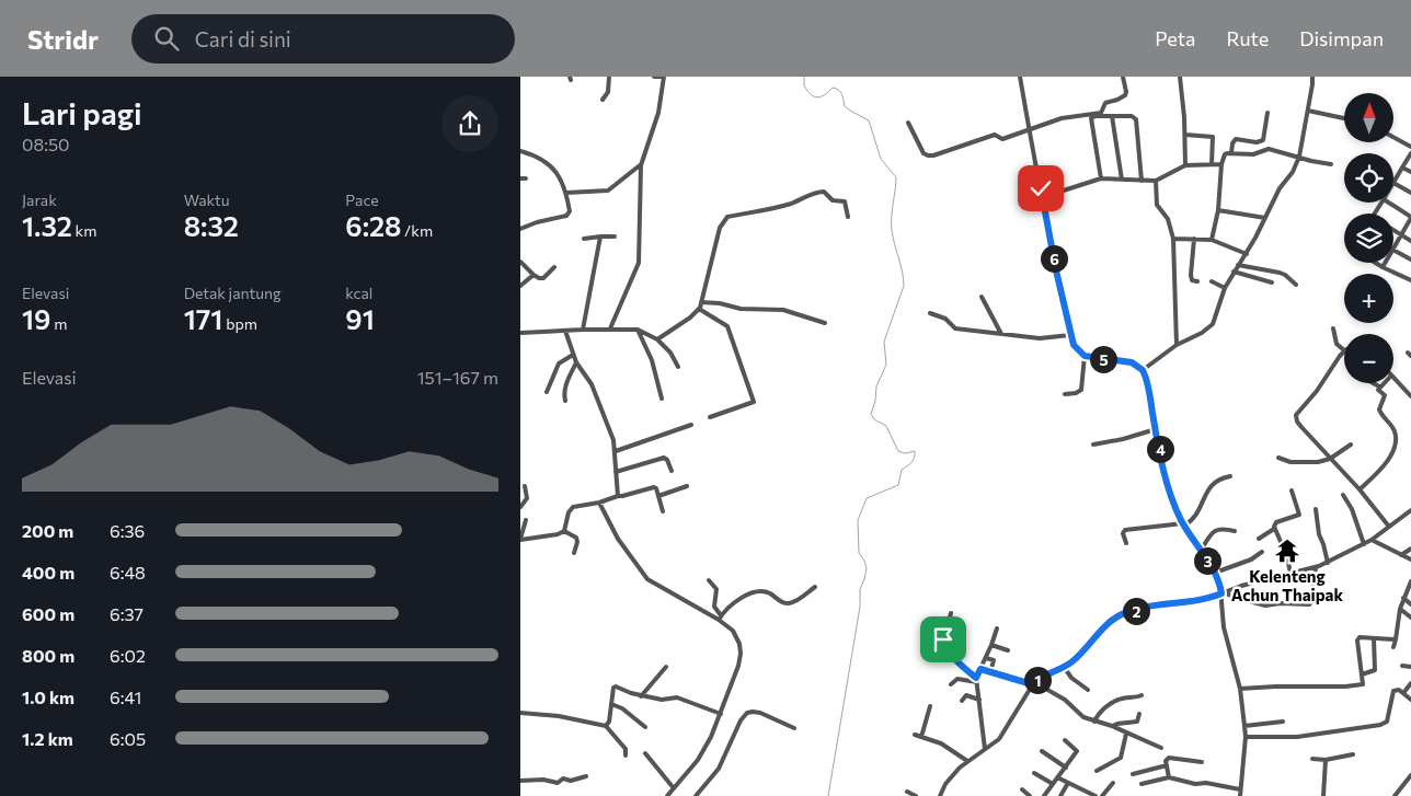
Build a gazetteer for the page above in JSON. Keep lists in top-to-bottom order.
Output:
{
  "places": {
    "temple": ["Kelenteng Achun Thaipak"]
  },
  "north": "top",
  "page": {
    "header": "Stridr",
    "search": "Cari di sini",
    "nav": ["Peta", "Rute", "Disimpan"],
    "heading": ["Lari pagi", "08:50"],
    "map_buttons": ["+", "−"],
    "stats": [
      ["Jarak", "1.32 km"],
      ["Waktu", "8:32"],
      ["Pace", "6:28 /km"],
      ["Elevasi", "19 m"],
      ["Detak jantung", "171 bpm"],
      ["kcal", "91"]
    ],
    "pins": [
      "6",
      "5",
      "4",
      "3",
      "2",
      "1"
    ],
    "chart": ["Elevasi", "151–167 m"],
    "list": [
      {
        "name": "200 m",
        "note": "6:36"
      },
      {
        "name": "400 m",
        "note": "6:48"
      },
      {
        "name": "600 m",
        "note": "6:37"
      },
      {
        "name": "800 m",
        "note": "6:02"
      },
      {
        "name": "1.0 km",
        "note": "6:41"
      },
      {
        "name": "1.2 km",
        "note": "6:05"
      }
    ]
  }
}
